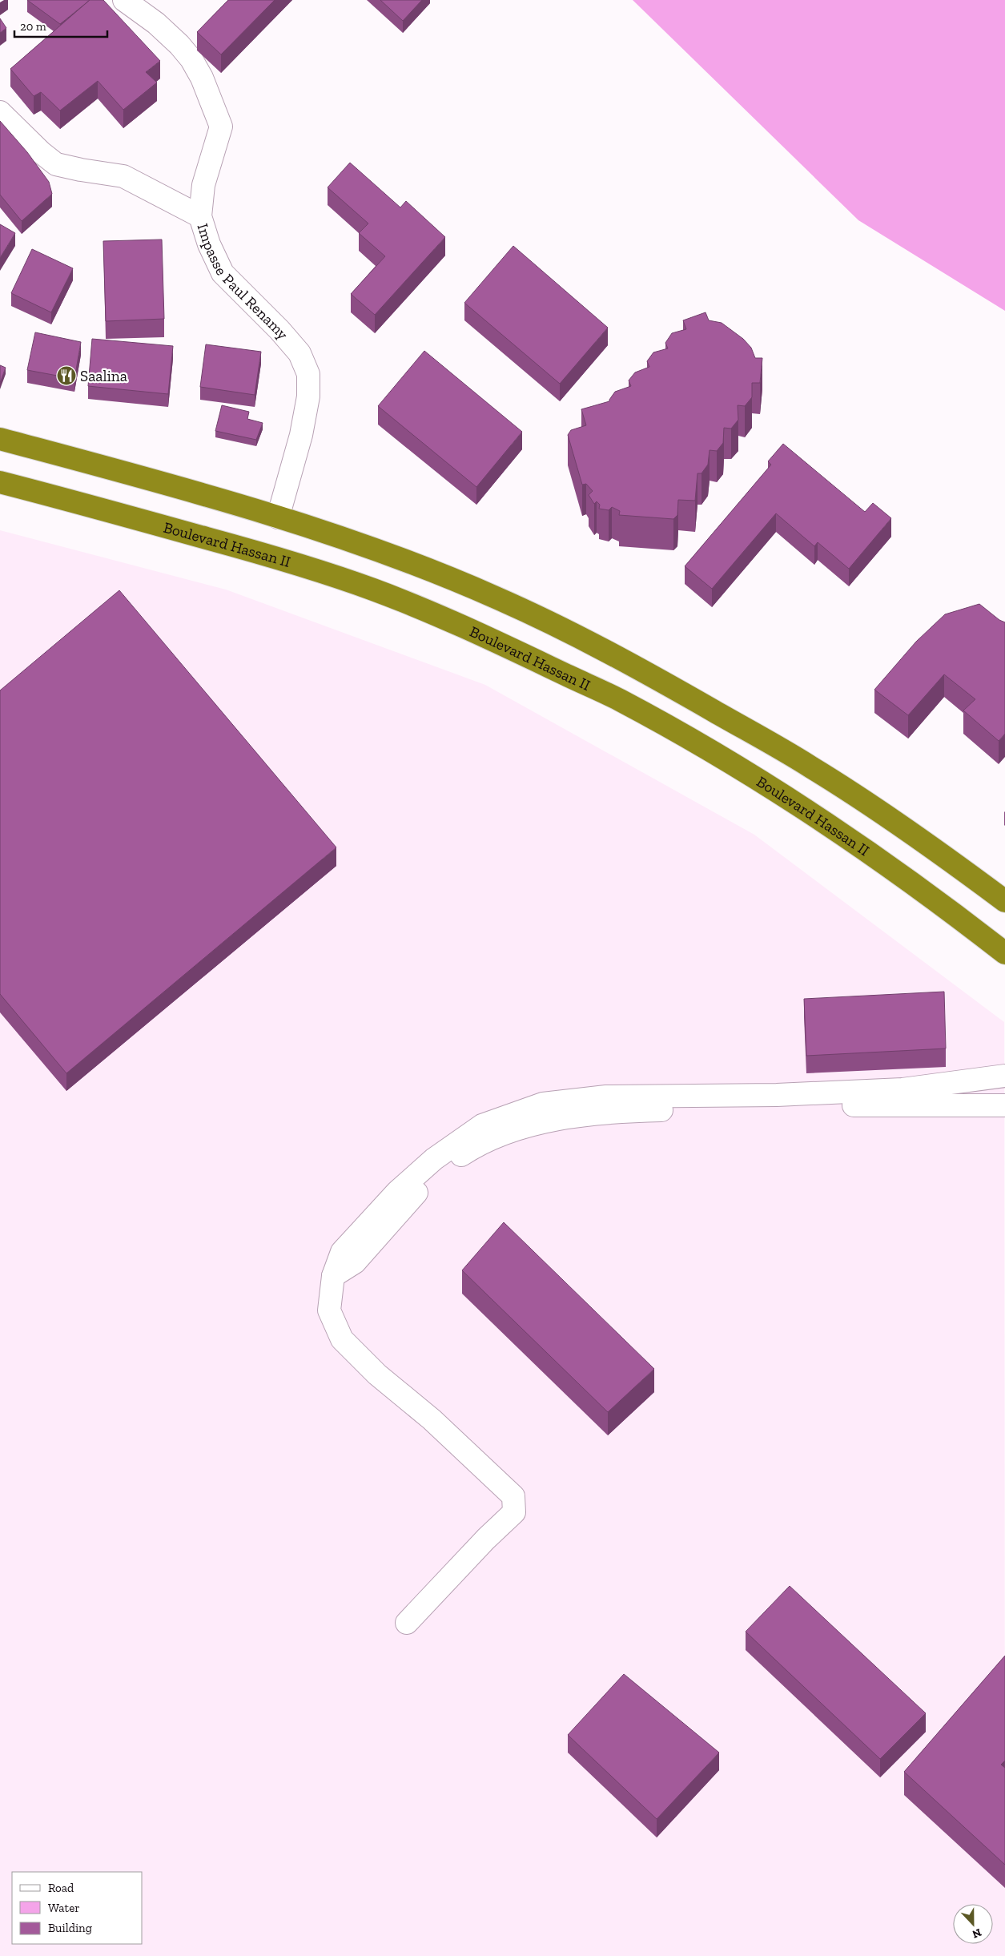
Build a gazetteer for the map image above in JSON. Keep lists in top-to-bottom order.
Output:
{
  "streets": {
    "highway": ["Boulevard Hassan II"],
    "street": ["Impasse Paul Renamy"]
  },
  "places": {
    "restaurant": ["Saalina"]
  },
  "legend": ["Road", "Water", "Building"],
  "scale_bar": "20 m",
  "north": "bottom"
}
